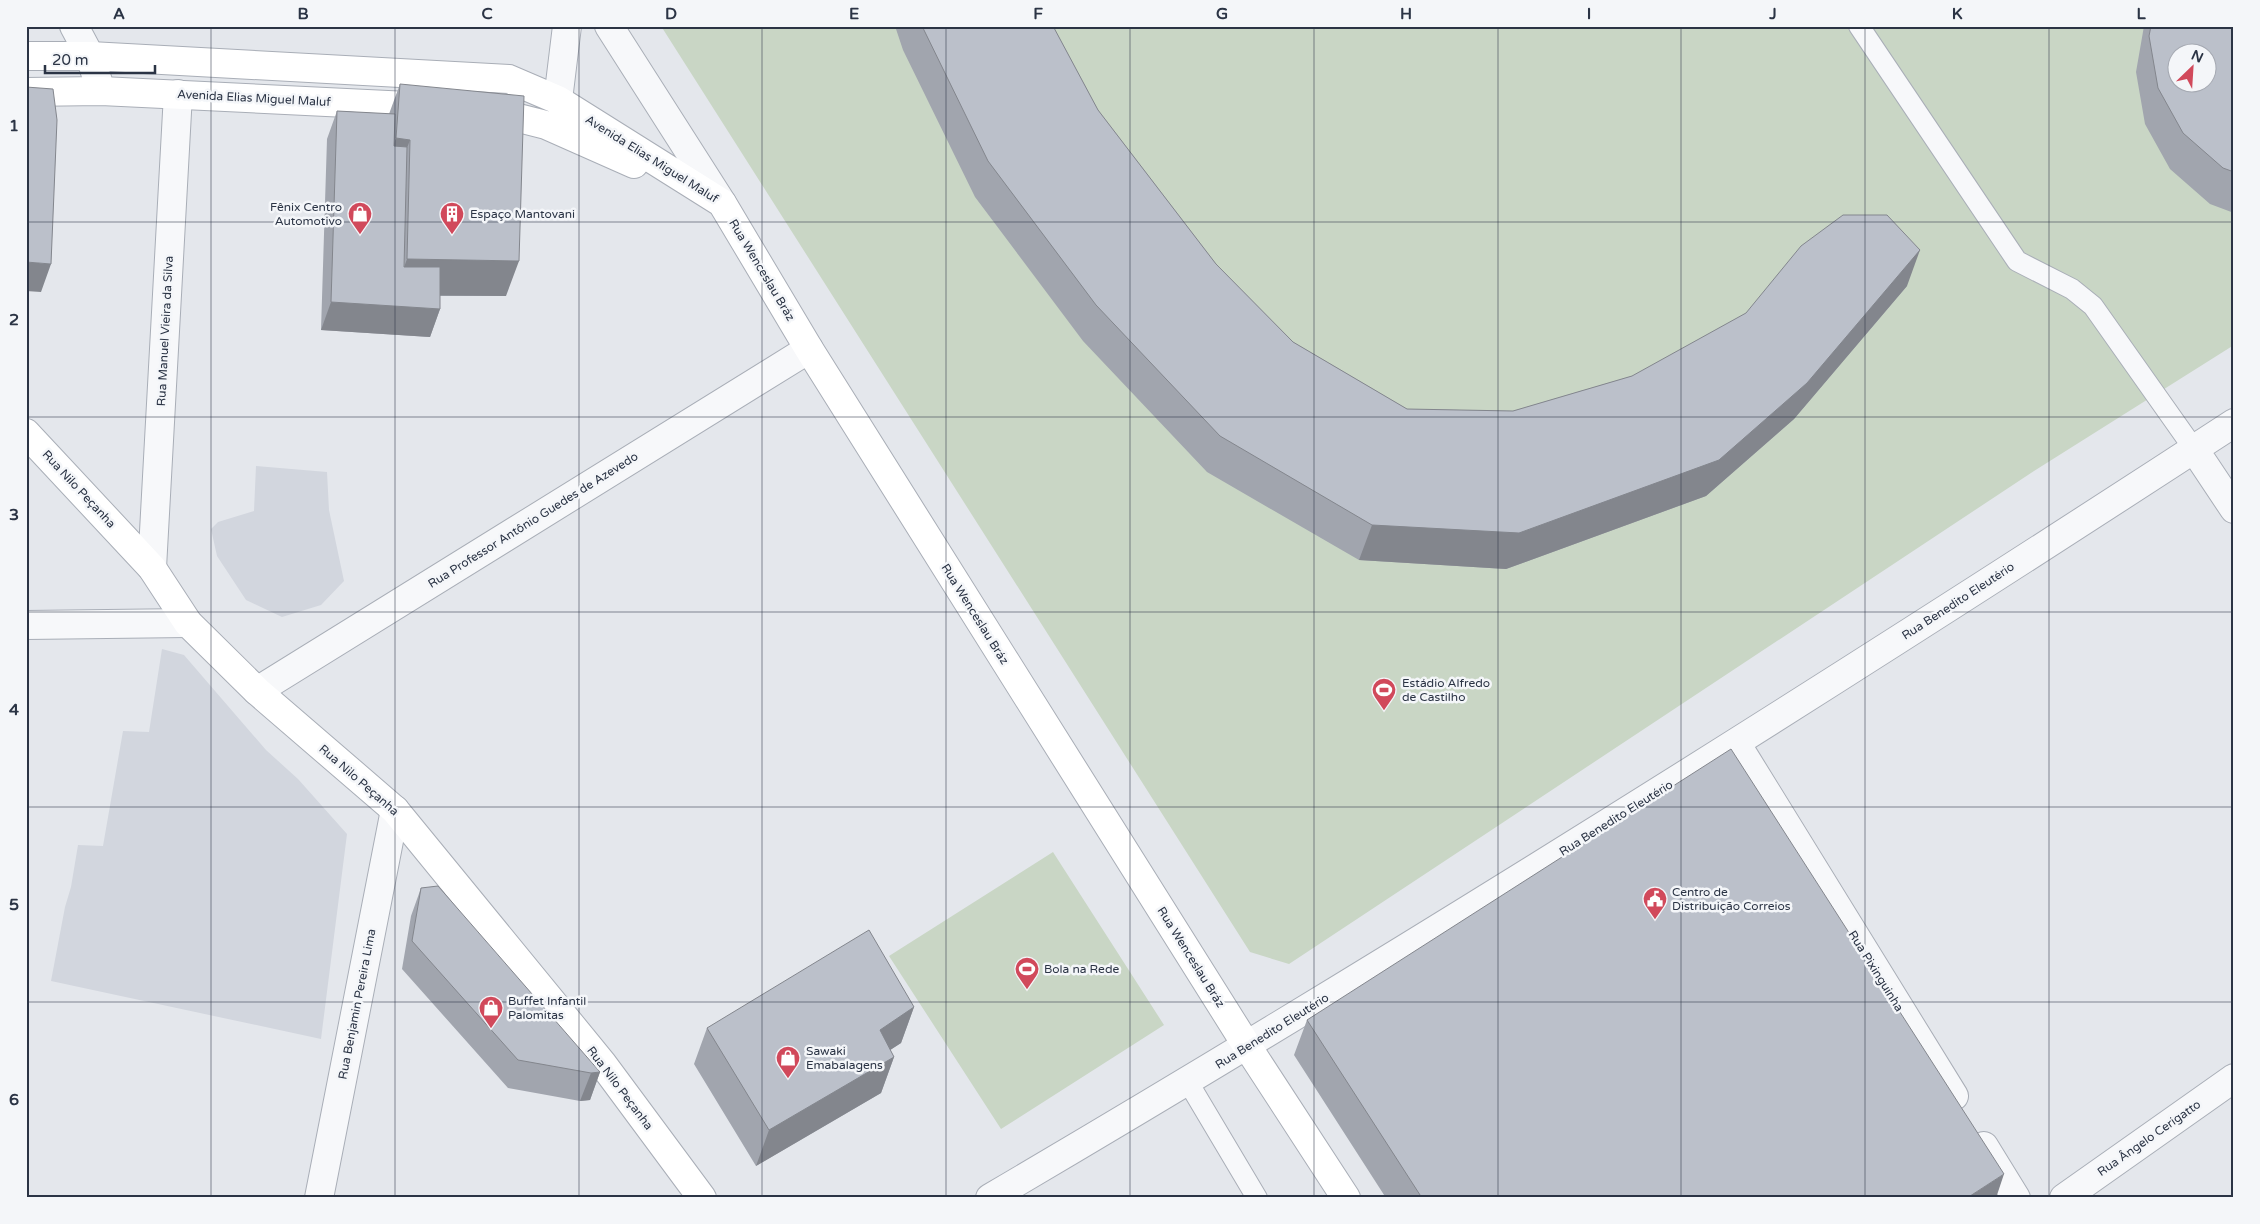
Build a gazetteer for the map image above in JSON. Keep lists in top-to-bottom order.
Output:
{
  "streets": {
    "main road": ["Avenida Elias Miguel Maluf", "Rua Wenceslau Bráz", "Rua Nilo Peçanha"],
    "street": [
      "Rua Manuel Vieira da Silva",
      "Rua Professor Antônio Guedes de Azevedo",
      "Rua Benedito Eleutério",
      "Rua Pixinguinha",
      "Rua Benjamin Pereira Lima",
      "Rua Ângelo Cerigatto"
    ]
  },
  "crossings": [
    ["Avenida Elias Miguel Maluf", "Rua Wenceslau Bráz"],
    ["Avenida Elias Miguel Maluf", "Rua Manuel Vieira da Silva"],
    ["Rua Wenceslau Bráz", "Rua Professor Antônio Guedes de Azevedo"],
    ["Rua Wenceslau Bráz", "Rua Benedito Eleutério"],
    ["Rua Manuel Vieira da Silva", "Rua Nilo Peçanha"],
    ["Rua Nilo Peçanha", "Rua Professor Antônio Guedes de Azevedo"],
    ["Rua Nilo Peçanha", "Rua Benjamin Pereira Lima"],
    ["Rua Benedito Eleutério", "Rua Pixinguinha"]
  ],
  "places": {
    "shop": ["Fênix Centro Automotivo", "Buffet Infantil Palomitas", "Sawaki Emabalagens"],
    "building": ["Espaço Mantovani"],
    "sports": ["Estádio Alfredo de Castilho", "Bola na Rede"],
    "public building": ["Centro de Distribuição Correios"]
  },
  "scale_bar": "20 m",
  "north": "top right",
  "grid": {
    "columns": [
      "A",
      "B",
      "C",
      "D",
      "E",
      "F",
      "G",
      "H",
      "I",
      "J",
      "K",
      "L"
    ],
    "rows": [
      "1",
      "2",
      "3",
      "4",
      "5",
      "6"
    ]
  }
}
